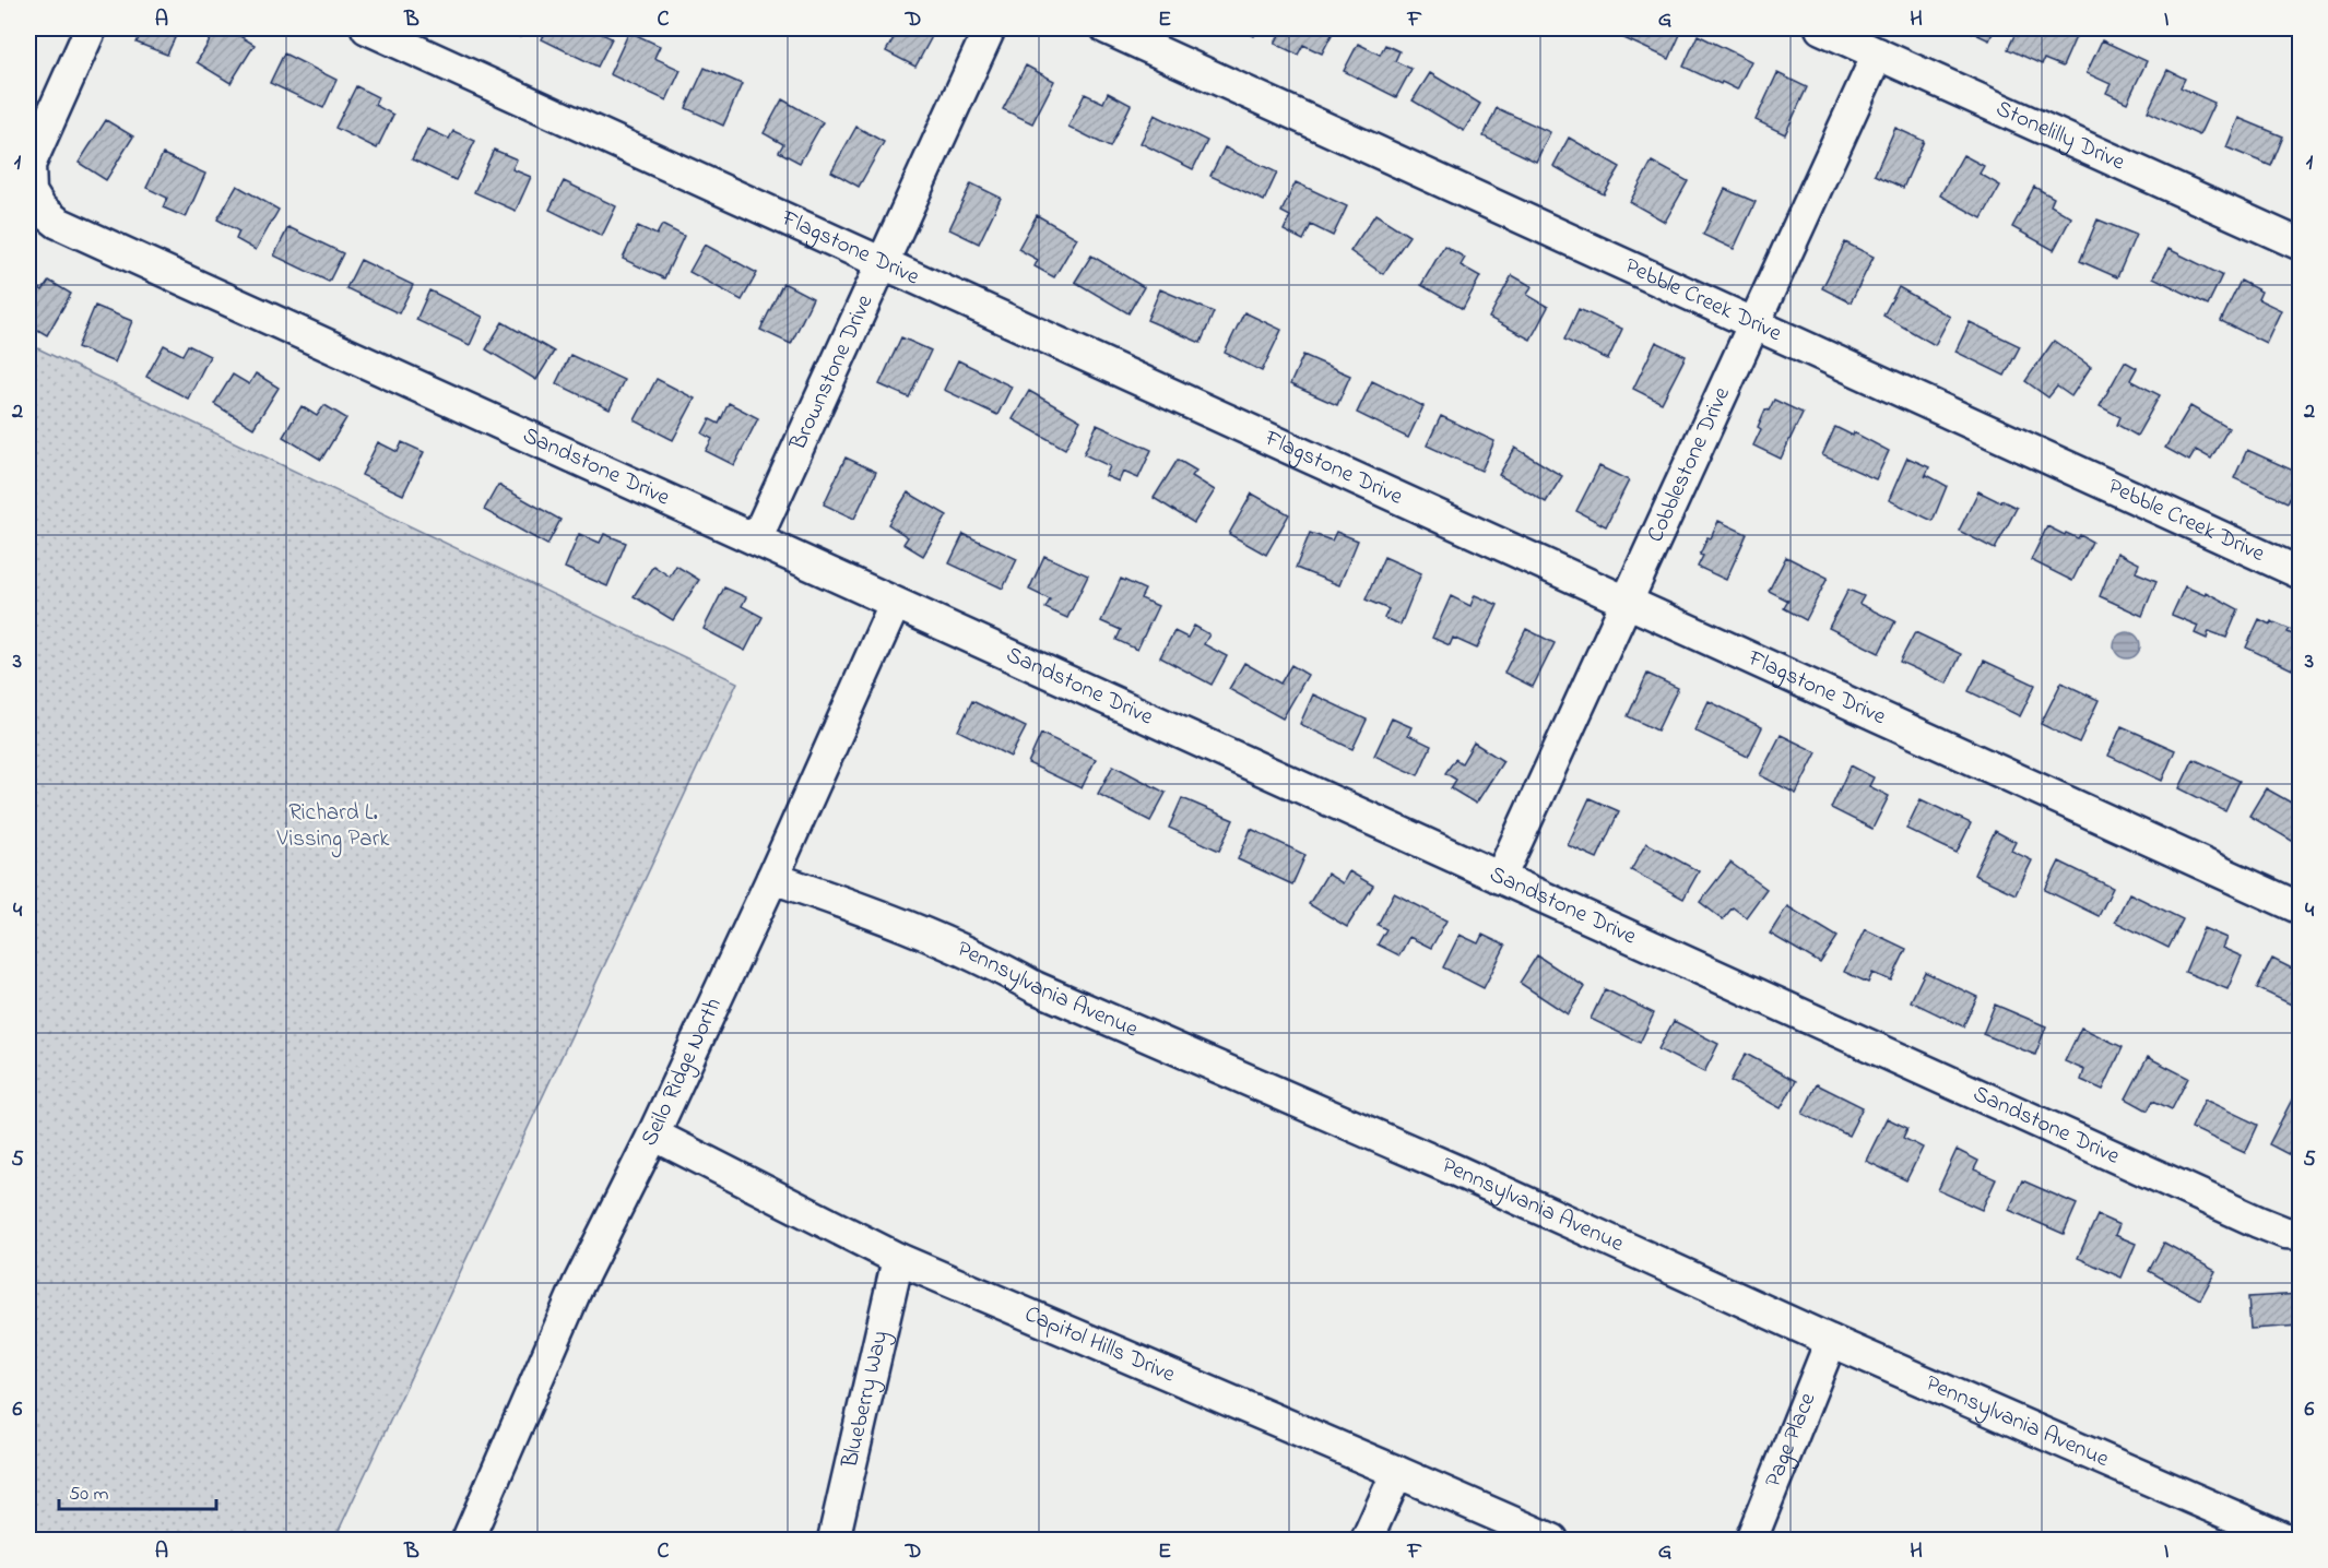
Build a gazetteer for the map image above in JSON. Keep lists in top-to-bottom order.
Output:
{
  "streets": {
    "street": [
      "Stonelilly Drive",
      "Flagstone Drive",
      "Pebble Creek Drive",
      "Brownstone Drive",
      "Cobblestone Drive",
      "Sandstone Drive",
      "Pennsylvania Avenue",
      "Seilo Ridge North",
      "Capitol Hills Drive",
      "Blueberry Way",
      "Page Place"
    ]
  },
  "crossings": [
    ["Stonelilly Drive", "Cobblestone Drive"],
    ["Flagstone Drive", "Brownstone Drive"],
    ["Flagstone Drive", "Cobblestone Drive"],
    ["Pebble Creek Drive", "Cobblestone Drive"],
    ["Brownstone Drive", "Sandstone Drive"],
    ["Cobblestone Drive", "Sandstone Drive"],
    ["Sandstone Drive", "Seilo Ridge North"],
    ["Pennsylvania Avenue", "Seilo Ridge North"],
    ["Pennsylvania Avenue", "Page Place"],
    ["Seilo Ridge North", "Capitol Hills Drive"],
    ["Capitol Hills Drive", "Blueberry Way"]
  ],
  "parks": ["Richard L. Vissing Park"],
  "scale_bar": "50 m",
  "grid": {
    "columns": [
      "A",
      "B",
      "C",
      "D",
      "E",
      "F",
      "G",
      "H",
      "I"
    ],
    "rows": [
      "1",
      "2",
      "3",
      "4",
      "5",
      "6"
    ]
  }
}
